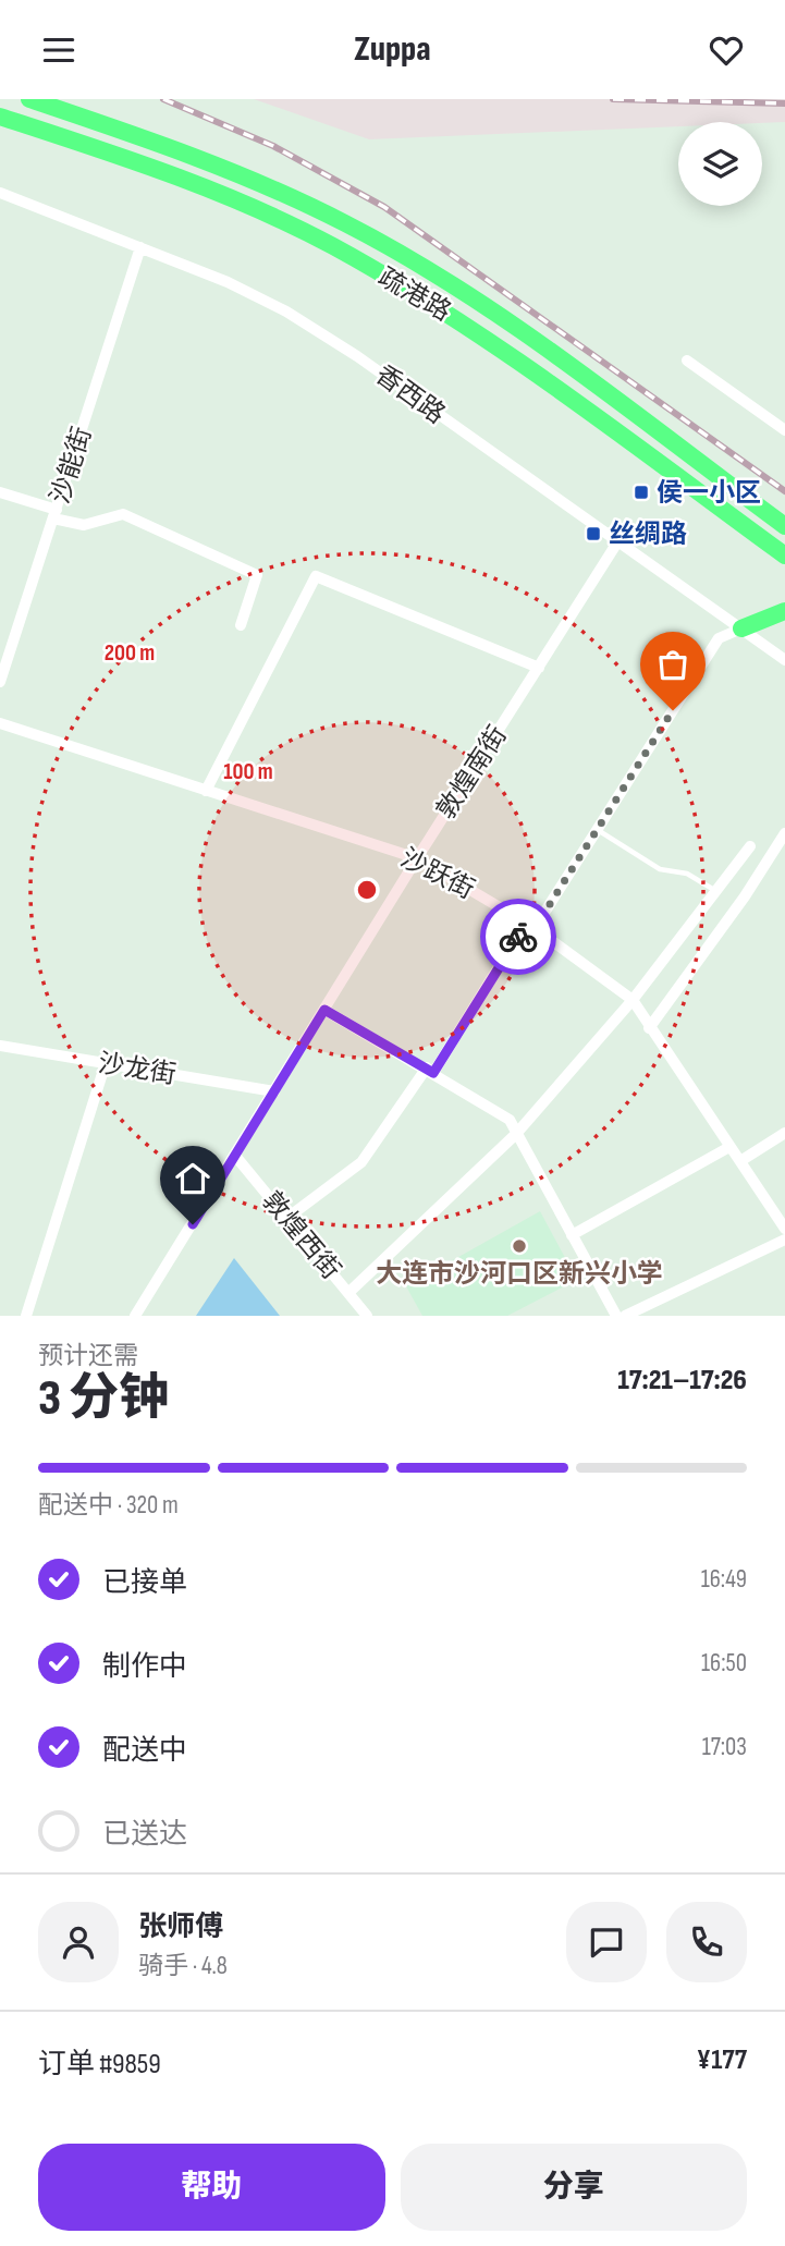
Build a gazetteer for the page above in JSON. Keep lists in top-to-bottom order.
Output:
{
  "streets": {
    "highway": ["疏港路"],
    "street": [
      "香西路",
      "沙能街",
      "敦煌南街",
      "沙跃街",
      "沙龙街",
      "敦煌西街"
    ]
  },
  "crossings": [
    ["香西路", "沙能街"],
    ["香西路", "敦煌南街"],
    ["敦煌南街", "沙跃街"],
    ["敦煌南街", "沙龙街"],
    ["敦煌南街", "敦煌西街"]
  ],
  "places": {
    "transit": ["侯一小区", "丝绸路"],
    "other": ["大连市沙河口区新兴小学"]
  },
  "page": {
    "header": "Zuppa",
    "heading": ["3 分钟", "预计还需", "17:21–17:26"],
    "panel": [
      "张师傅",
      "骑手 · 4.8",
      "订单 #9859",
      "¥177"
    ],
    "bar": "配送中 · 320 m",
    "list": [
      ["已接单", "16:49"],
      ["制作中", "16:50"],
      ["配送中", "17:03"],
      "已送达"
    ],
    "buttons": ["帮助", "分享"]
  },
  "rings": ["200 m", "100 m"]
}
